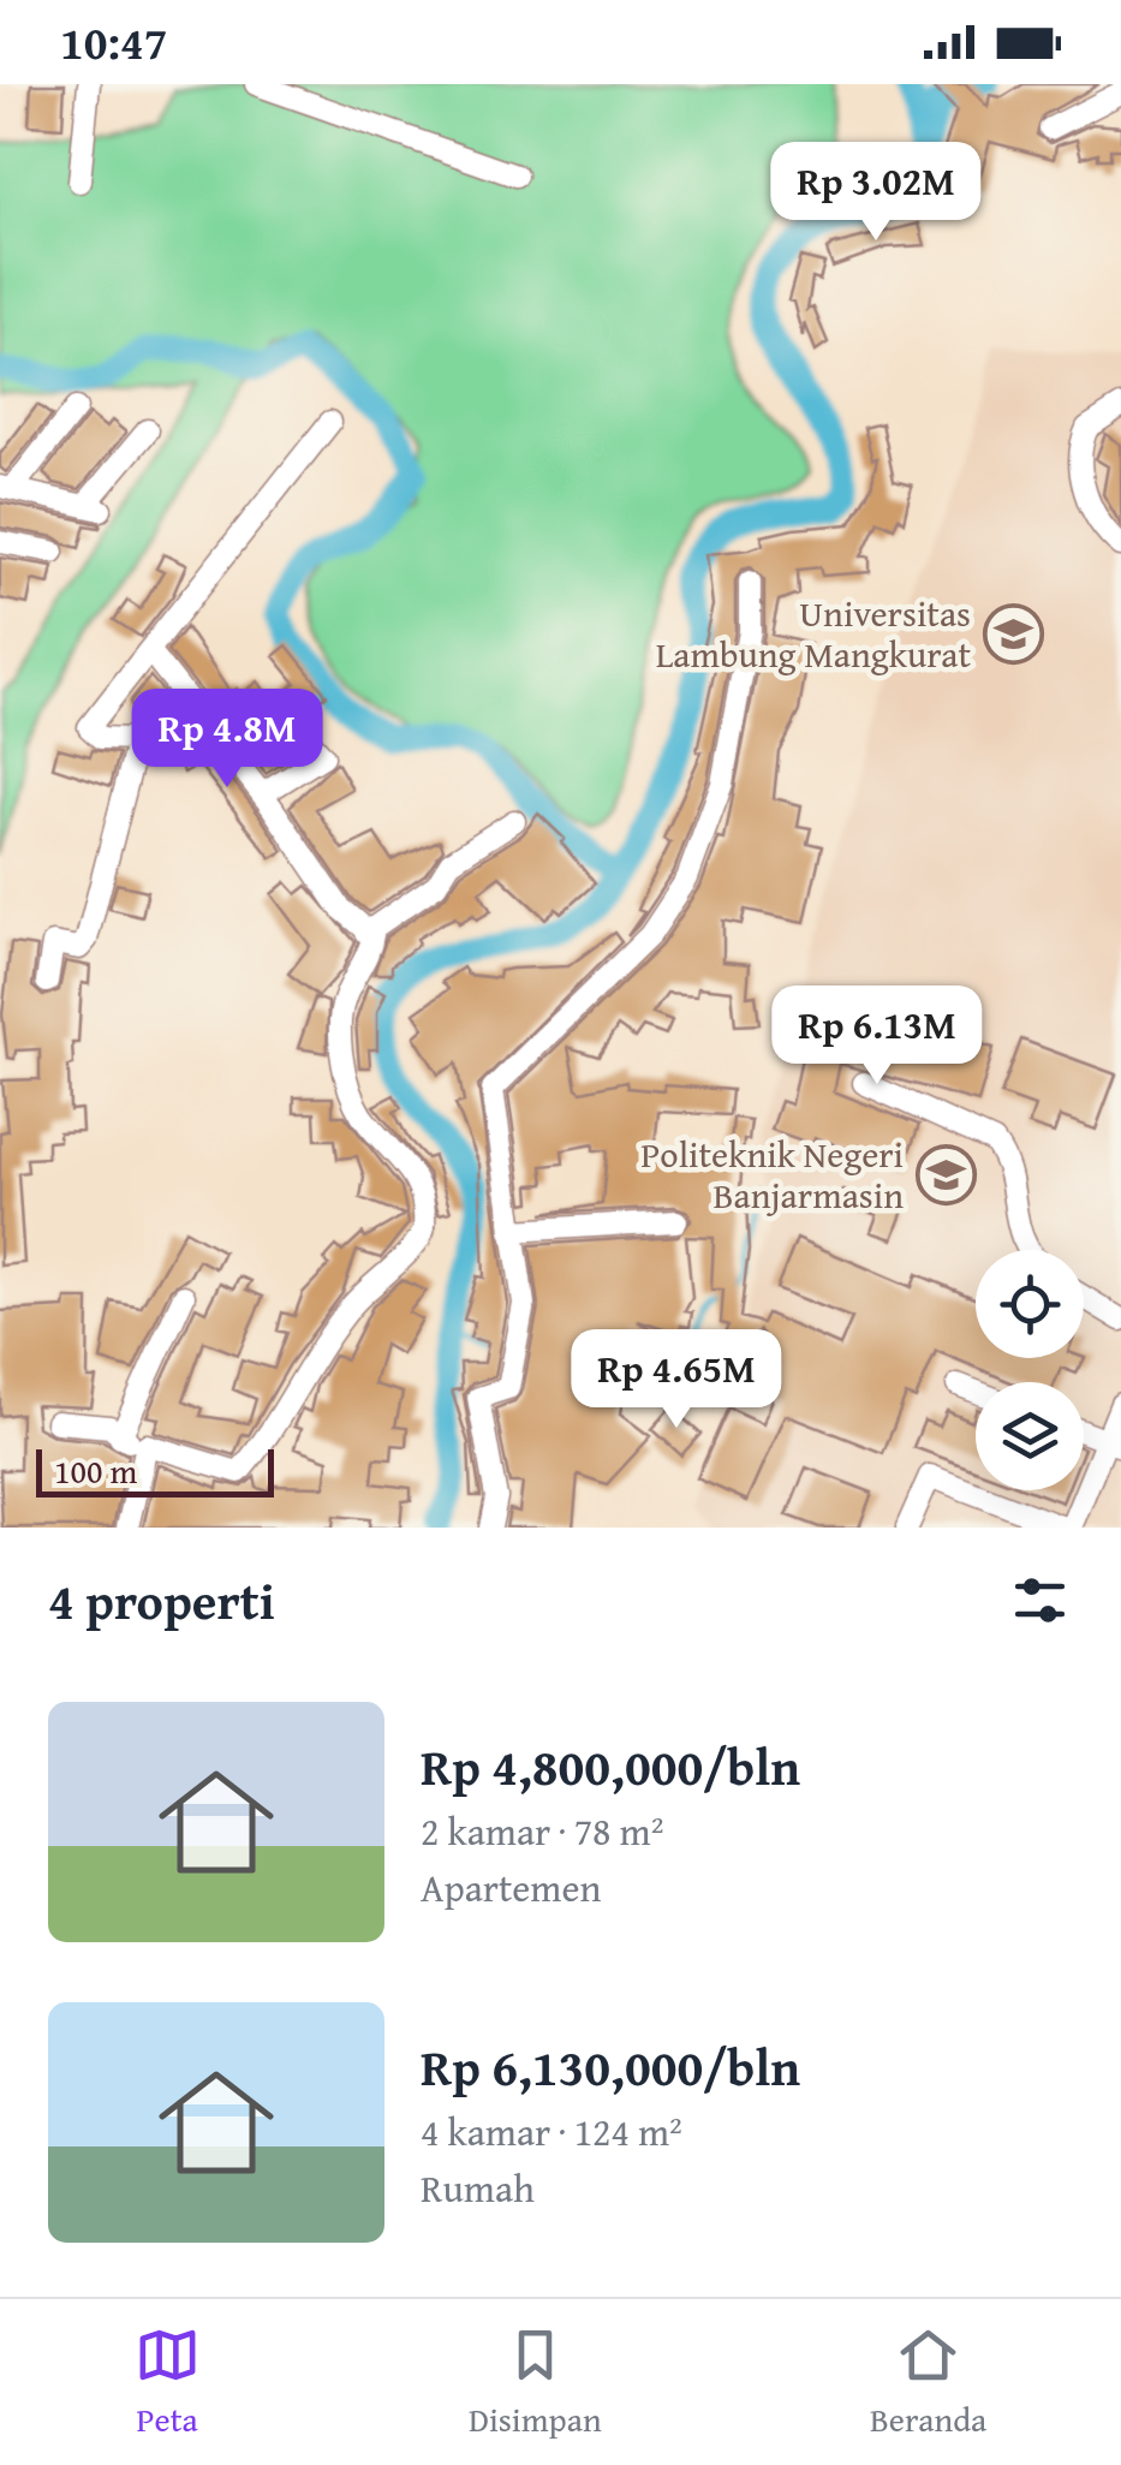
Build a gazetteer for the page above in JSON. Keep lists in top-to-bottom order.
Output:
{
  "places": {
    "school or university": ["Universitas Lambung Mangkurat", "Politeknik Negeri Banjarmasin"]
  },
  "scale_bar": "100 m",
  "page": {
    "status": "10:47",
    "price": [
      "Rp 3.02M",
      "Rp 4.8M",
      "Rp 6.13M",
      "Rp 4.65M"
    ],
    "scale": "100 m",
    "heading": "4 properti",
    "list": [
      {
        "name": "Rp 4,800,000/bln",
        "note": "2 kamar · 78 m² · Apartemen"
      },
      {
        "name": "Rp 6,130,000/bln",
        "note": "4 kamar · 124 m² · Rumah"
      }
    ],
    "tabs": ["Peta", "Disimpan", "Beranda"]
  }
}
